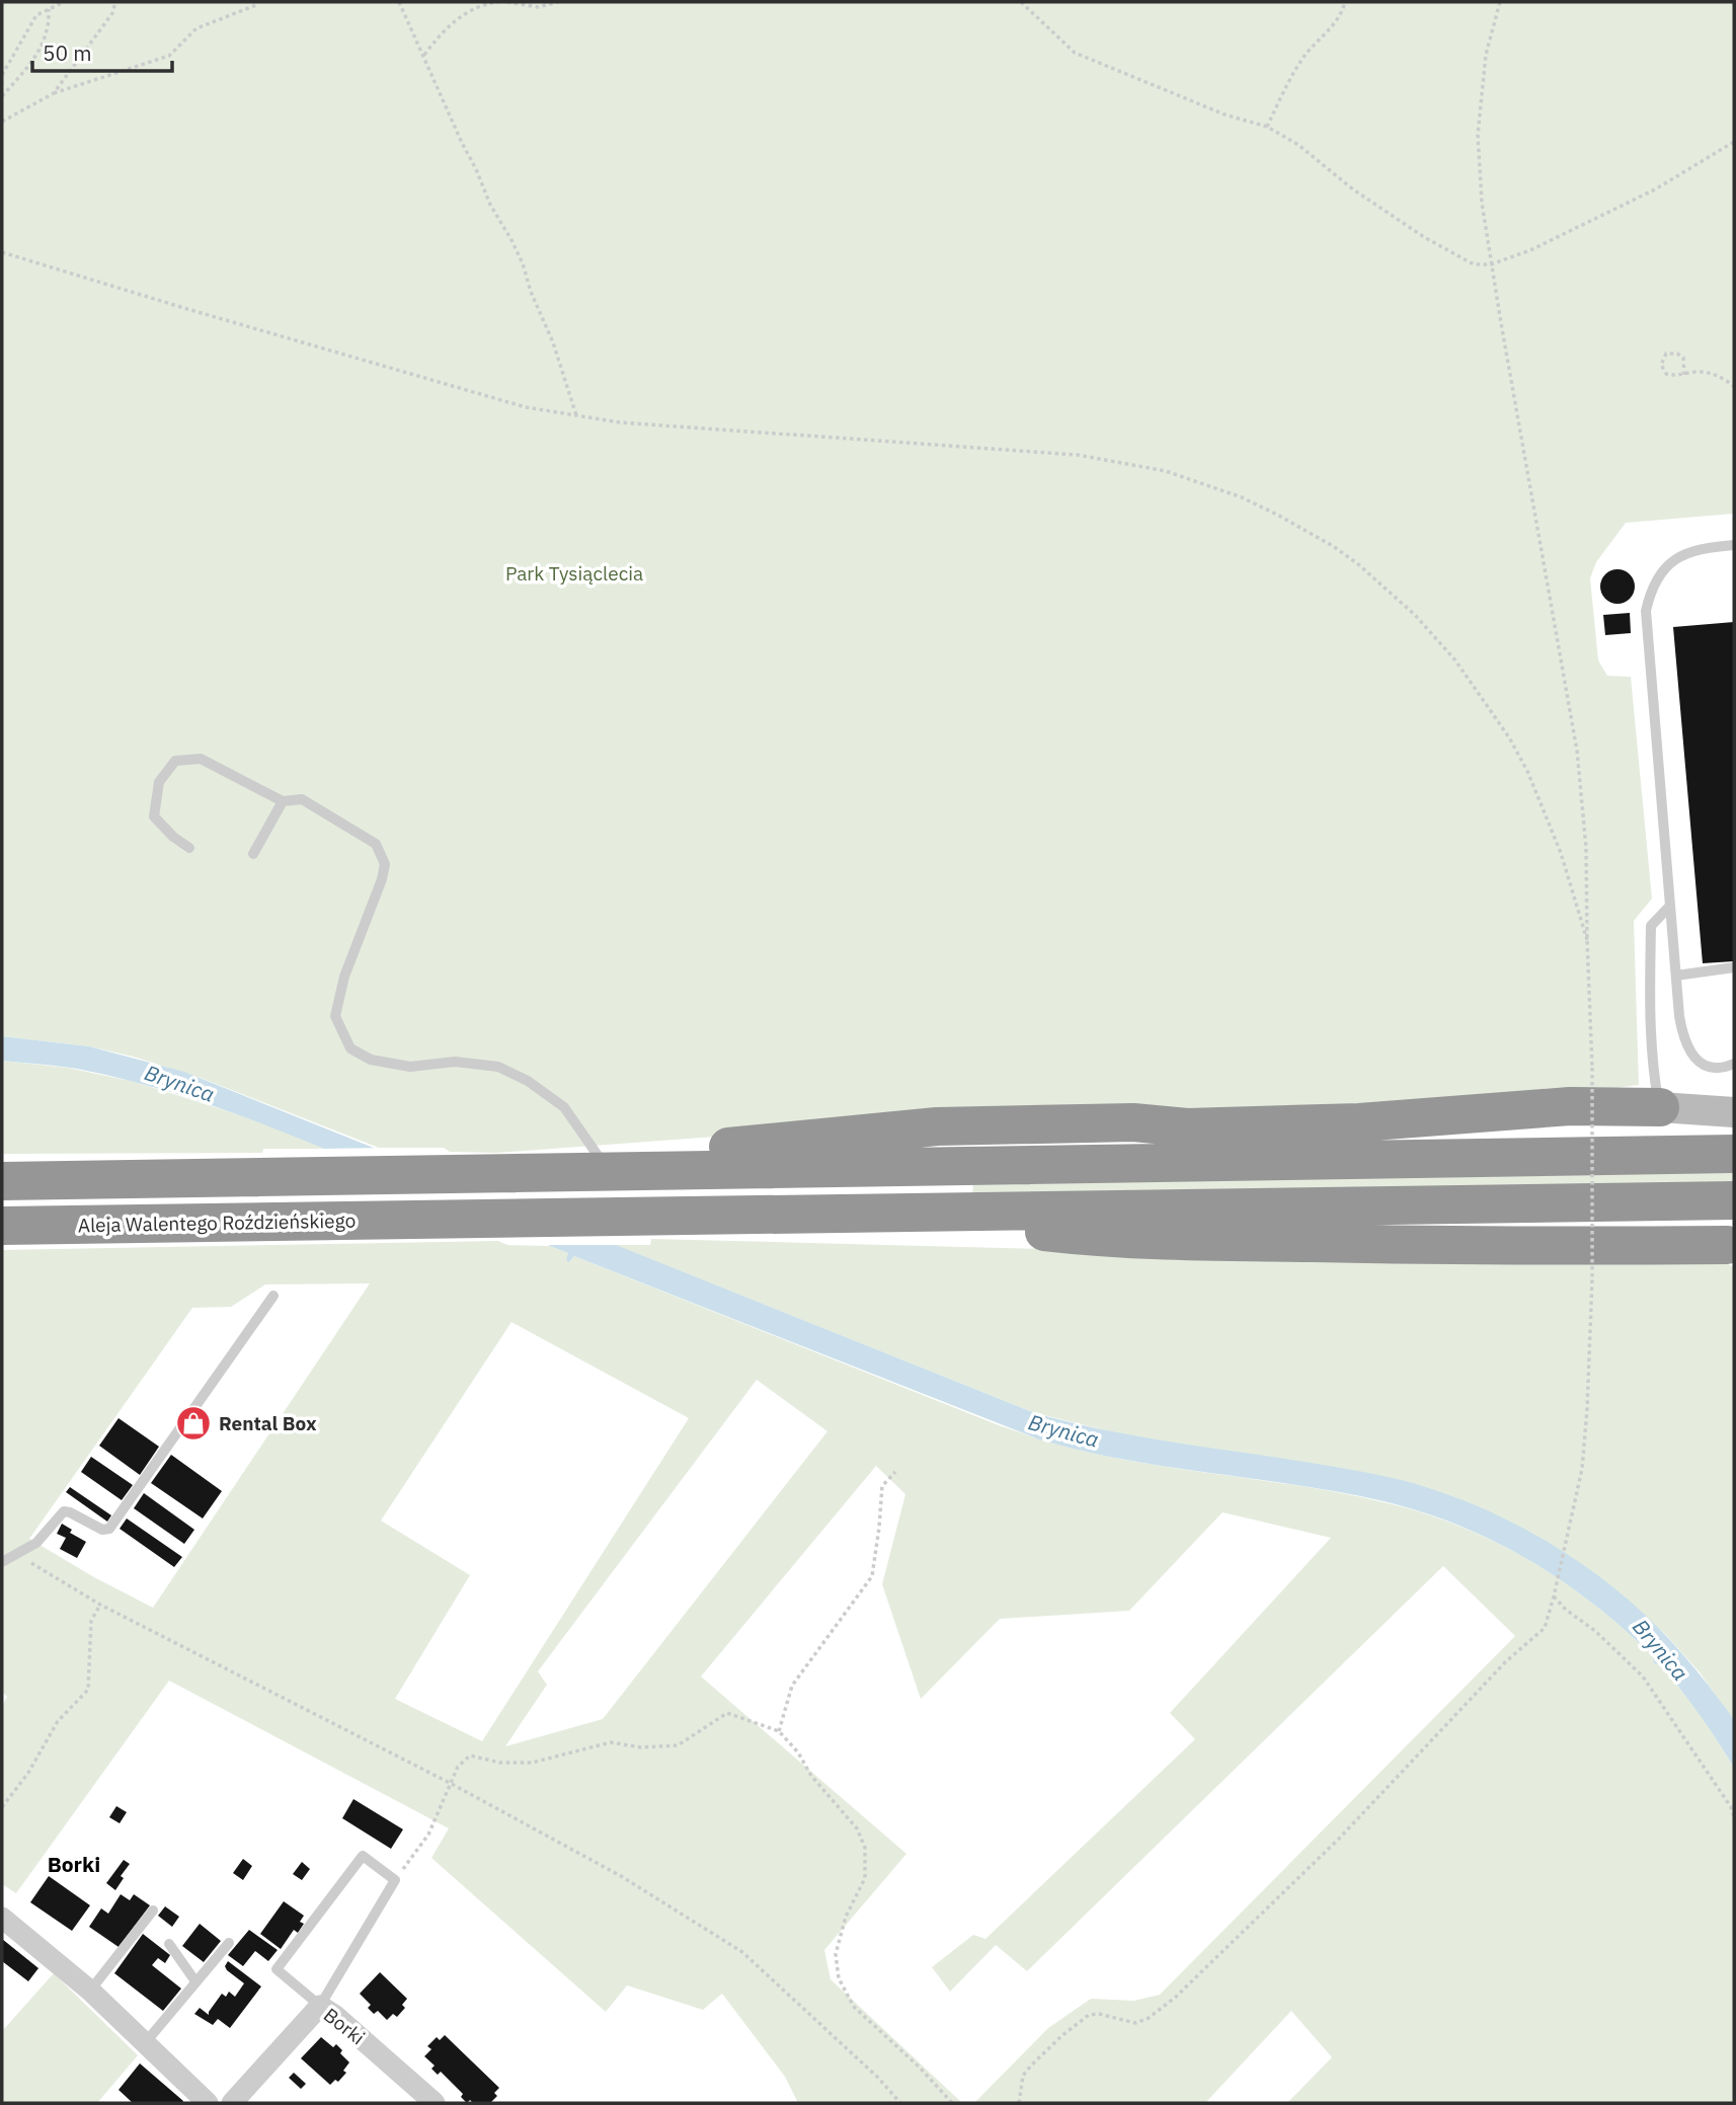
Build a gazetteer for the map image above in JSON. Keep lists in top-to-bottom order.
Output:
{
  "streets": {
    "highway": ["Aleja Walentego Roździeńskiego"],
    "street": ["Borki"]
  },
  "districts": ["Borki"],
  "water": ["Brynica"],
  "parks": ["Park Tysiąclecia"],
  "places": {
    "shop": ["Rental Box"]
  },
  "scale_bar": "50 m"
}
